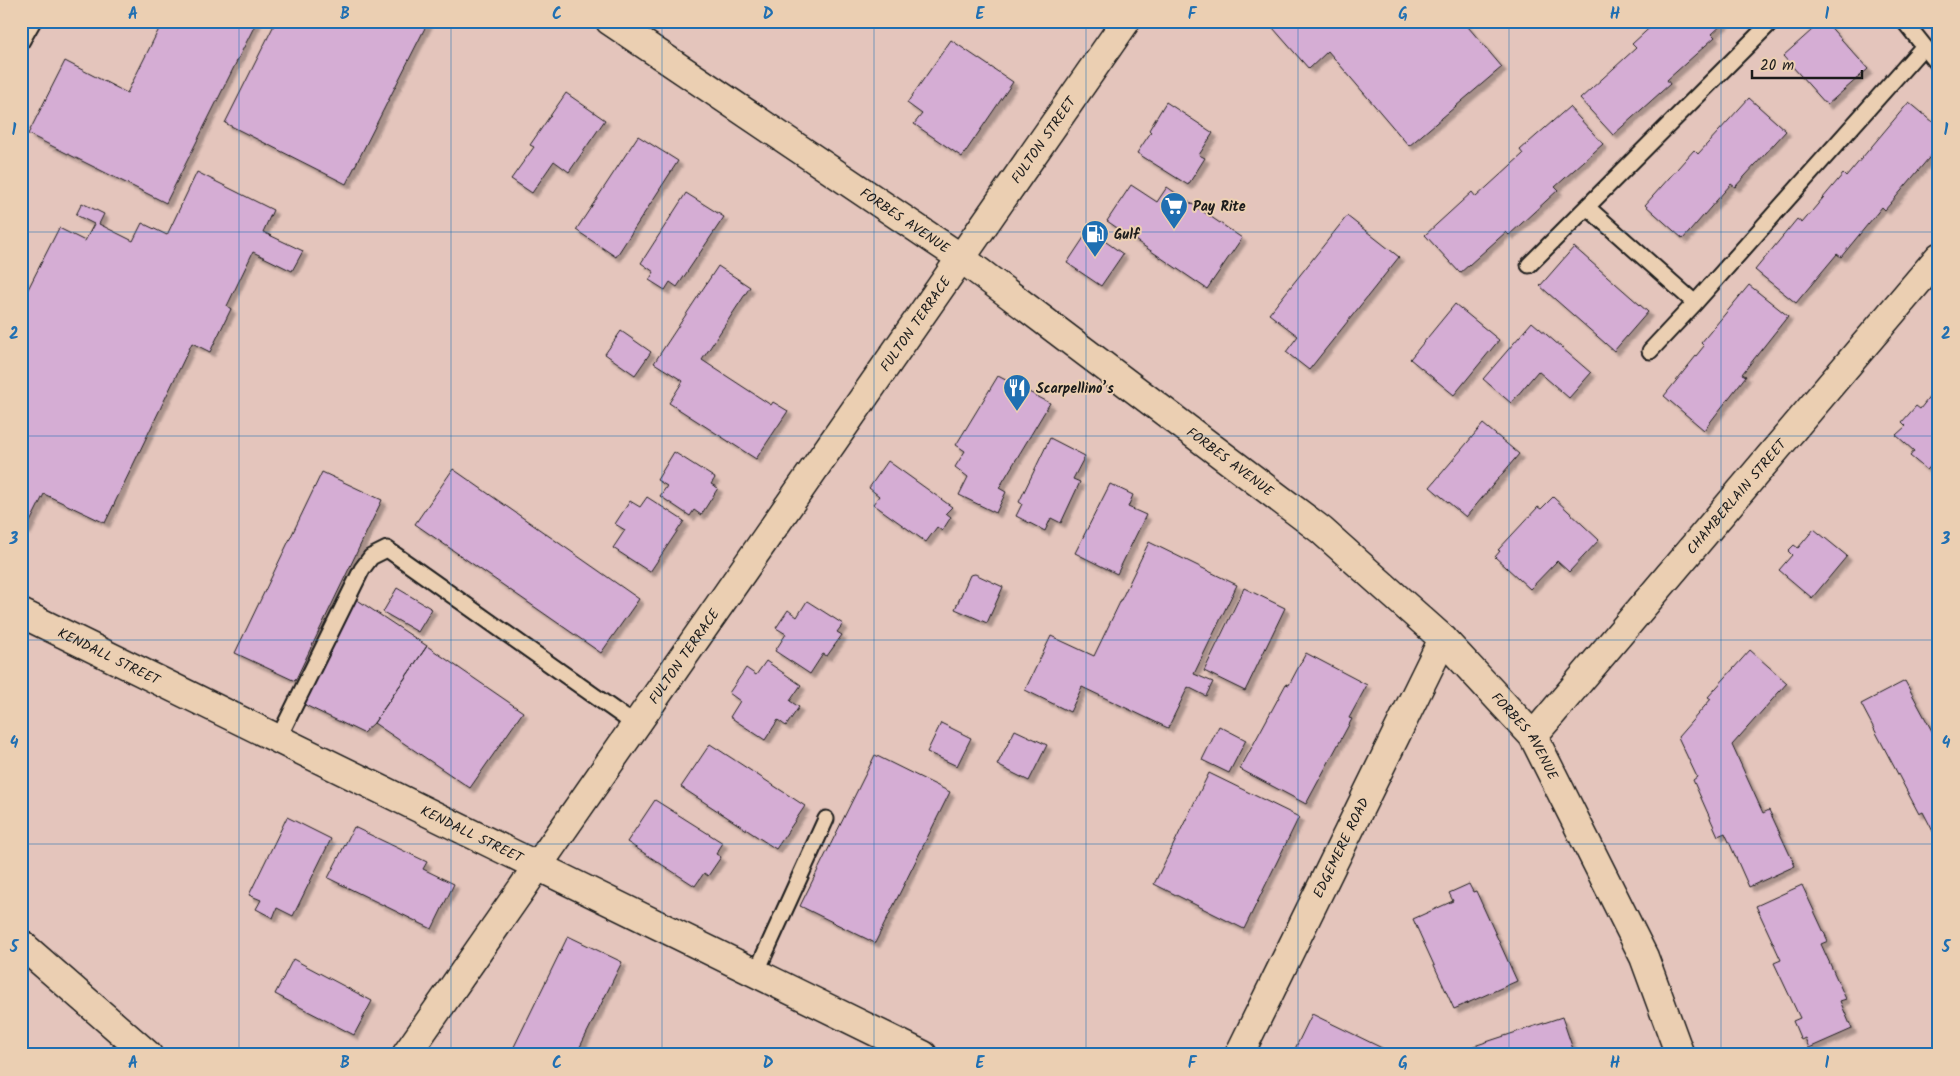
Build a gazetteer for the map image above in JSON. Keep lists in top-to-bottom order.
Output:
{
  "streets": {
    "main road": [
      "FULTON STREET",
      "FORBES AVENUE",
      "FULTON TERRACE",
      "CHAMBERLAIN STREET",
      "KENDALL STREET",
      "EDGEMERE ROAD"
    ]
  },
  "crossings": [
    ["FULTON STREET", "FORBES AVENUE"],
    ["FULTON STREET", "FULTON TERRACE"],
    ["FORBES AVENUE", "FULTON TERRACE"],
    ["FORBES AVENUE", "CHAMBERLAIN STREET"],
    ["FORBES AVENUE", "EDGEMERE ROAD"],
    ["FULTON TERRACE", "KENDALL STREET"]
  ],
  "places": {
    "supermarket": ["Pay Rite"],
    "fuel station": ["Gulf"],
    "restaurant": ["Scarpellino’s"]
  },
  "scale_bar": "20 m",
  "grid": {
    "columns": [
      "A",
      "B",
      "C",
      "D",
      "E",
      "F",
      "G",
      "H",
      "I"
    ],
    "rows": [
      "1",
      "2",
      "3",
      "4",
      "5"
    ]
  }
}
